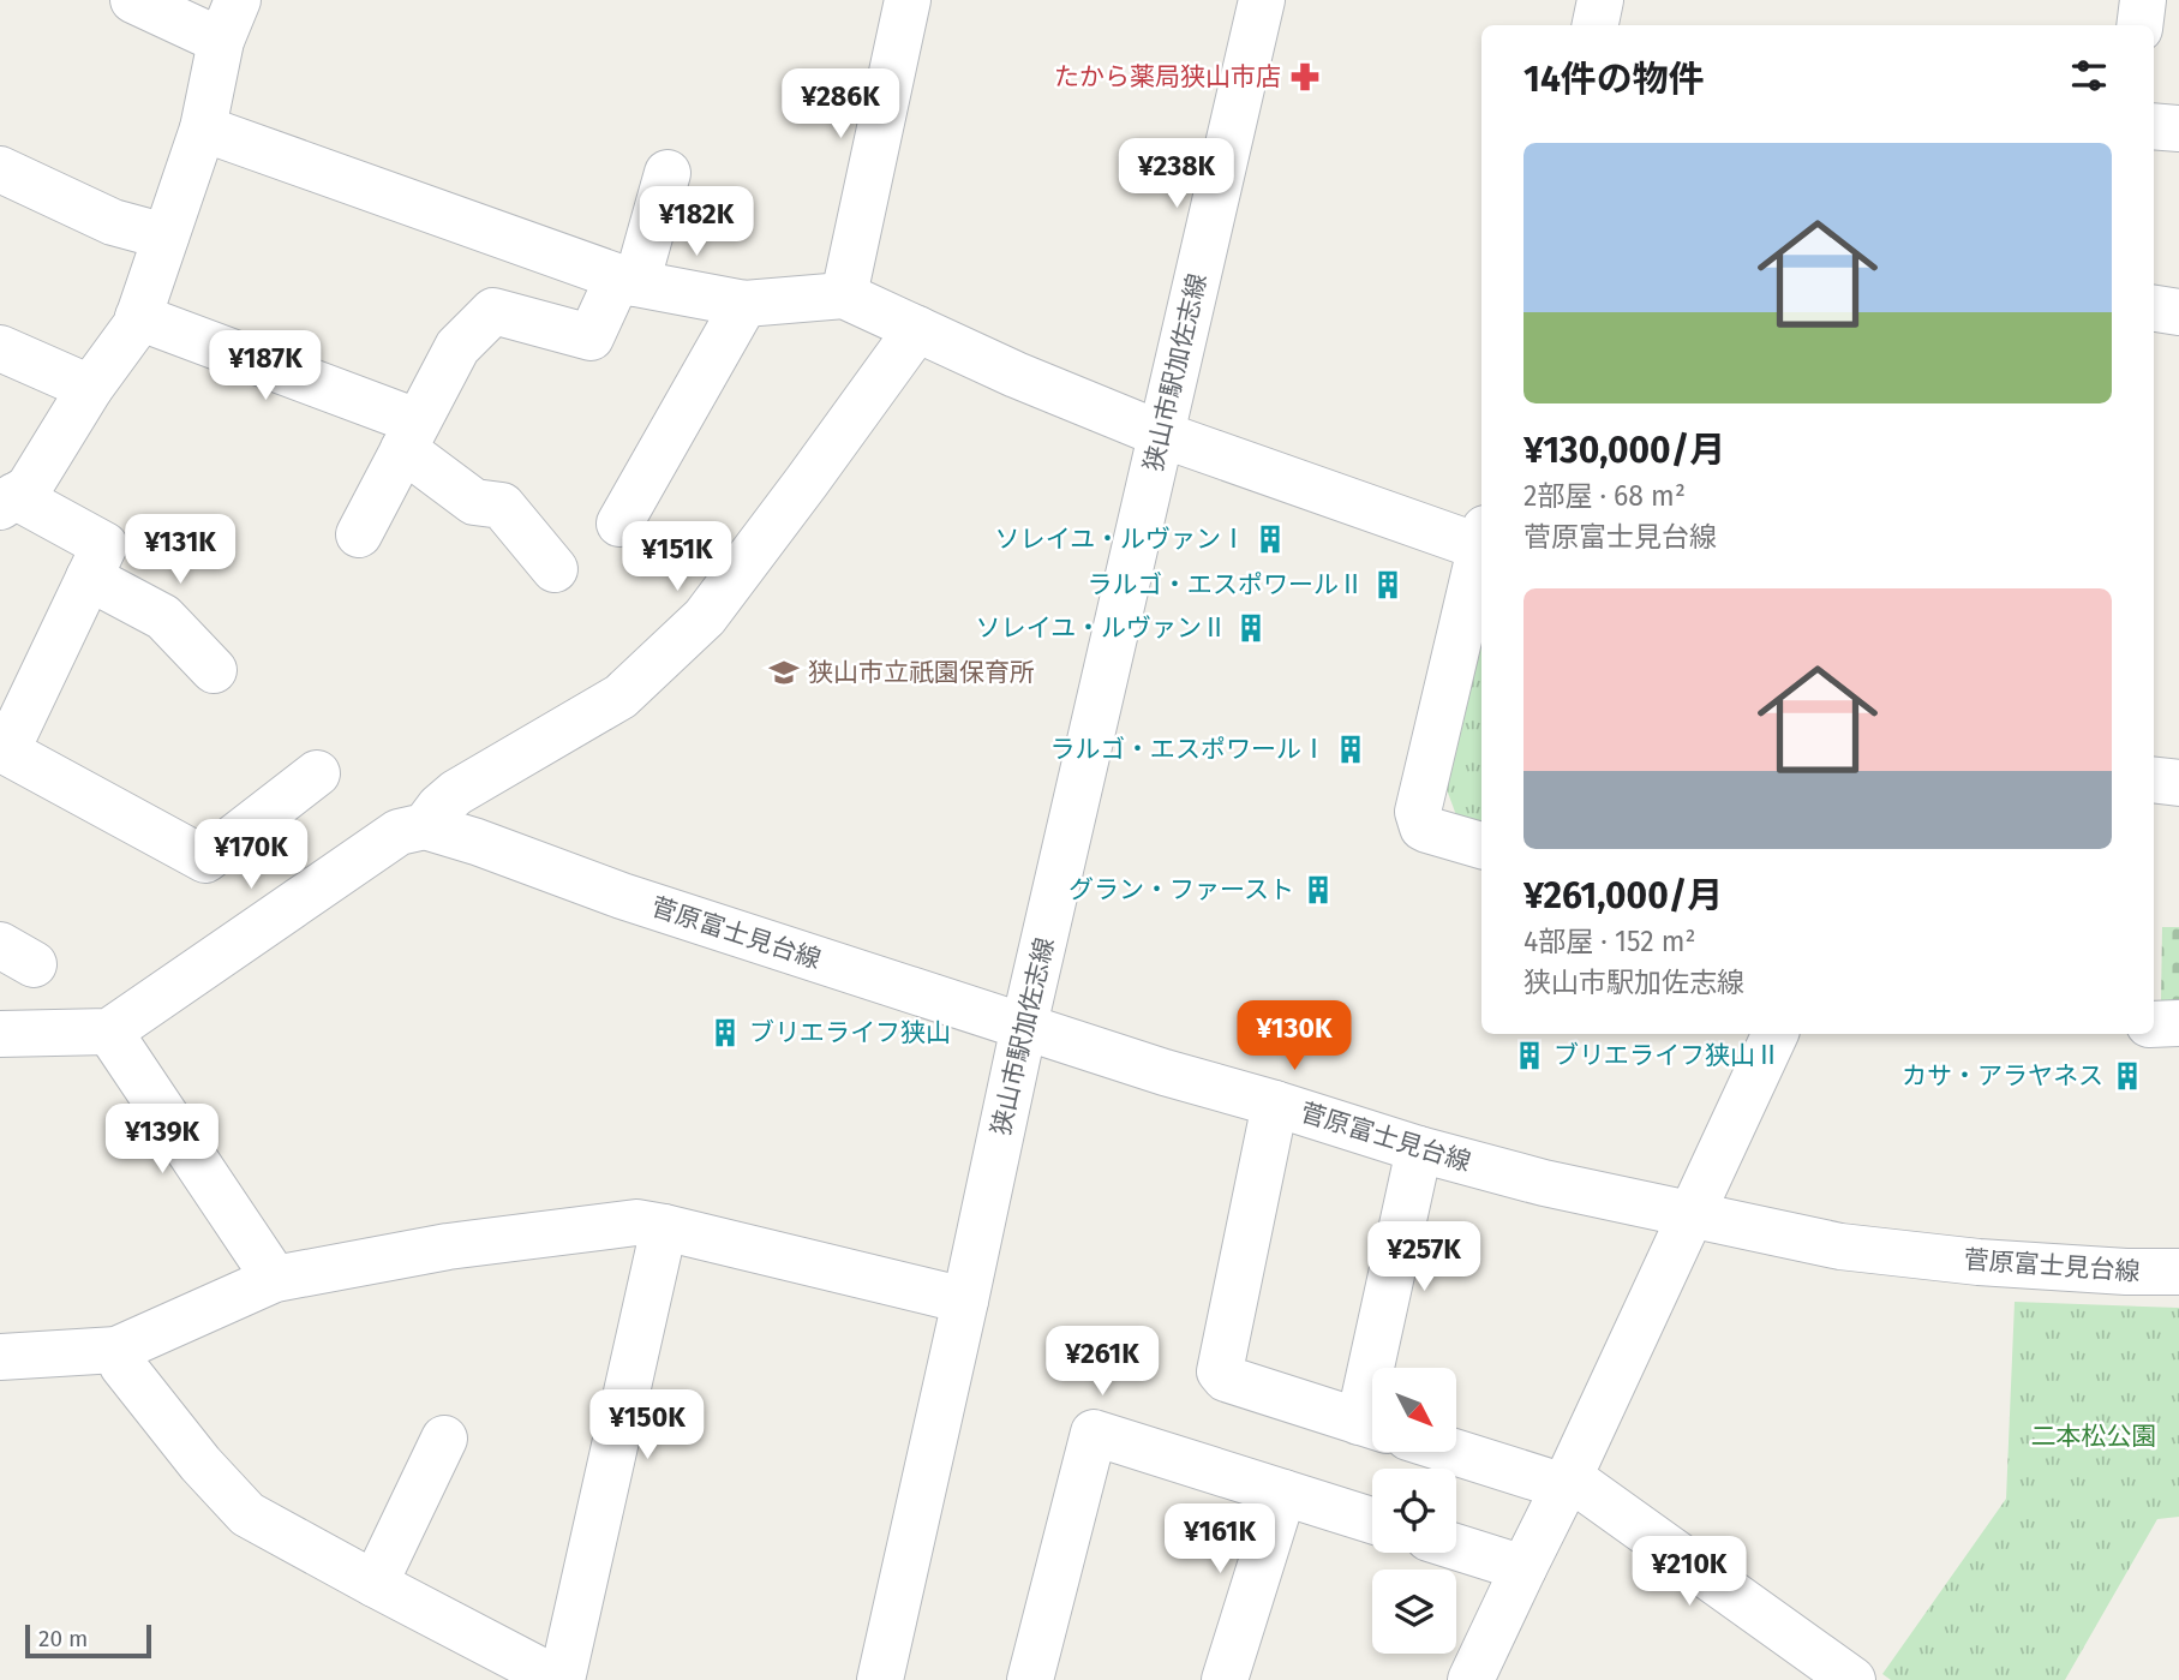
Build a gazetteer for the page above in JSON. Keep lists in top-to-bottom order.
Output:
{
  "streets": {
    "street": ["狭山市駅加佐志線", "菅原富士見台線"]
  },
  "crossings": [
    ["狭山市駅加佐志線", "菅原富士見台線"]
  ],
  "parks": ["二本松公園"],
  "places": {
    "pharmacy": ["たから薬局狭山市店"],
    "building": [
      "ソレイユ・ルヴァンⅠ",
      "ラルゴ・エスポワールⅡ",
      "ソレイユ・ルヴァンⅡ",
      "ラルゴ・エスポワールⅠ",
      "グラン・ファースト",
      "ブリエライフ狭山",
      "ブリエライフ狭山Ⅱ",
      "カサ・アラヤネス"
    ],
    "school or university": ["狭山市立祇園保育所"]
  },
  "scale_bar": "20 m",
  "north": "bottom right",
  "page": {
    "heading": "14件の物件",
    "price": [
      "¥286K",
      "¥238K",
      "¥182K",
      "¥187K",
      "¥131K",
      "¥151K",
      "¥170K",
      "¥130K",
      "¥139K",
      "¥257K",
      "¥261K",
      "¥150K",
      "¥161K",
      "¥210K"
    ],
    "list": [
      {
        "name": "¥130,000/月",
        "note": "2部屋 · 68 m² · 菅原富士見台線"
      },
      {
        "name": "¥261,000/月",
        "note": "4部屋 · 152 m² · 狭山市駅加佐志線"
      }
    ],
    "scale": "20 m"
  }
}
